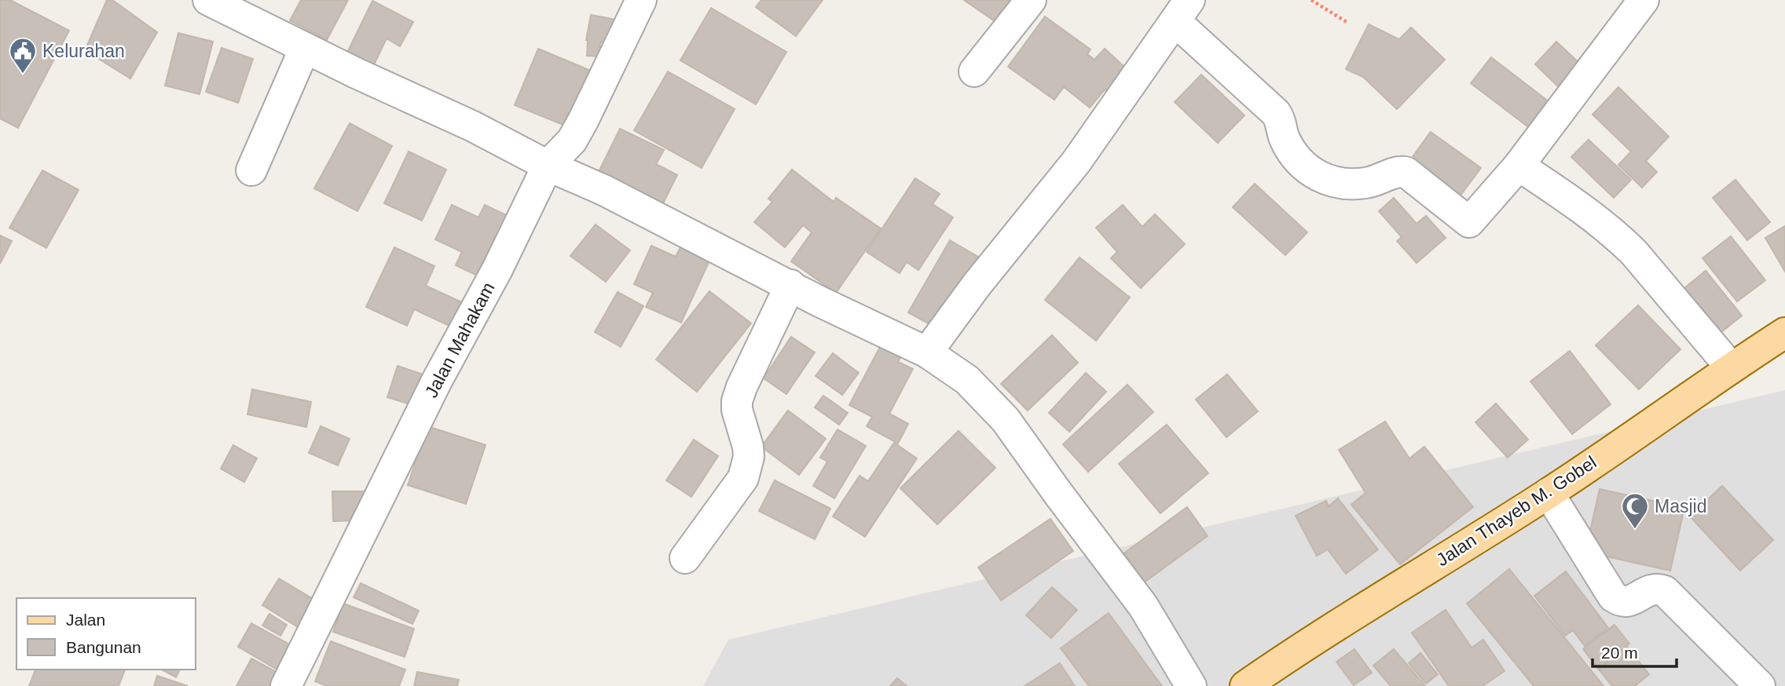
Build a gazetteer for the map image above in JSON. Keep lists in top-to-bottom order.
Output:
{
  "streets": {
    "main road": ["Jalan Thayeb M. Gobel"],
    "street": ["Jalan Mahakam"]
  },
  "places": {
    "public building": ["Kelurahan"],
    "mosque": ["Masjid"]
  },
  "legend": ["Jalan", "Bangunan"],
  "scale_bar": "20 m"
}
